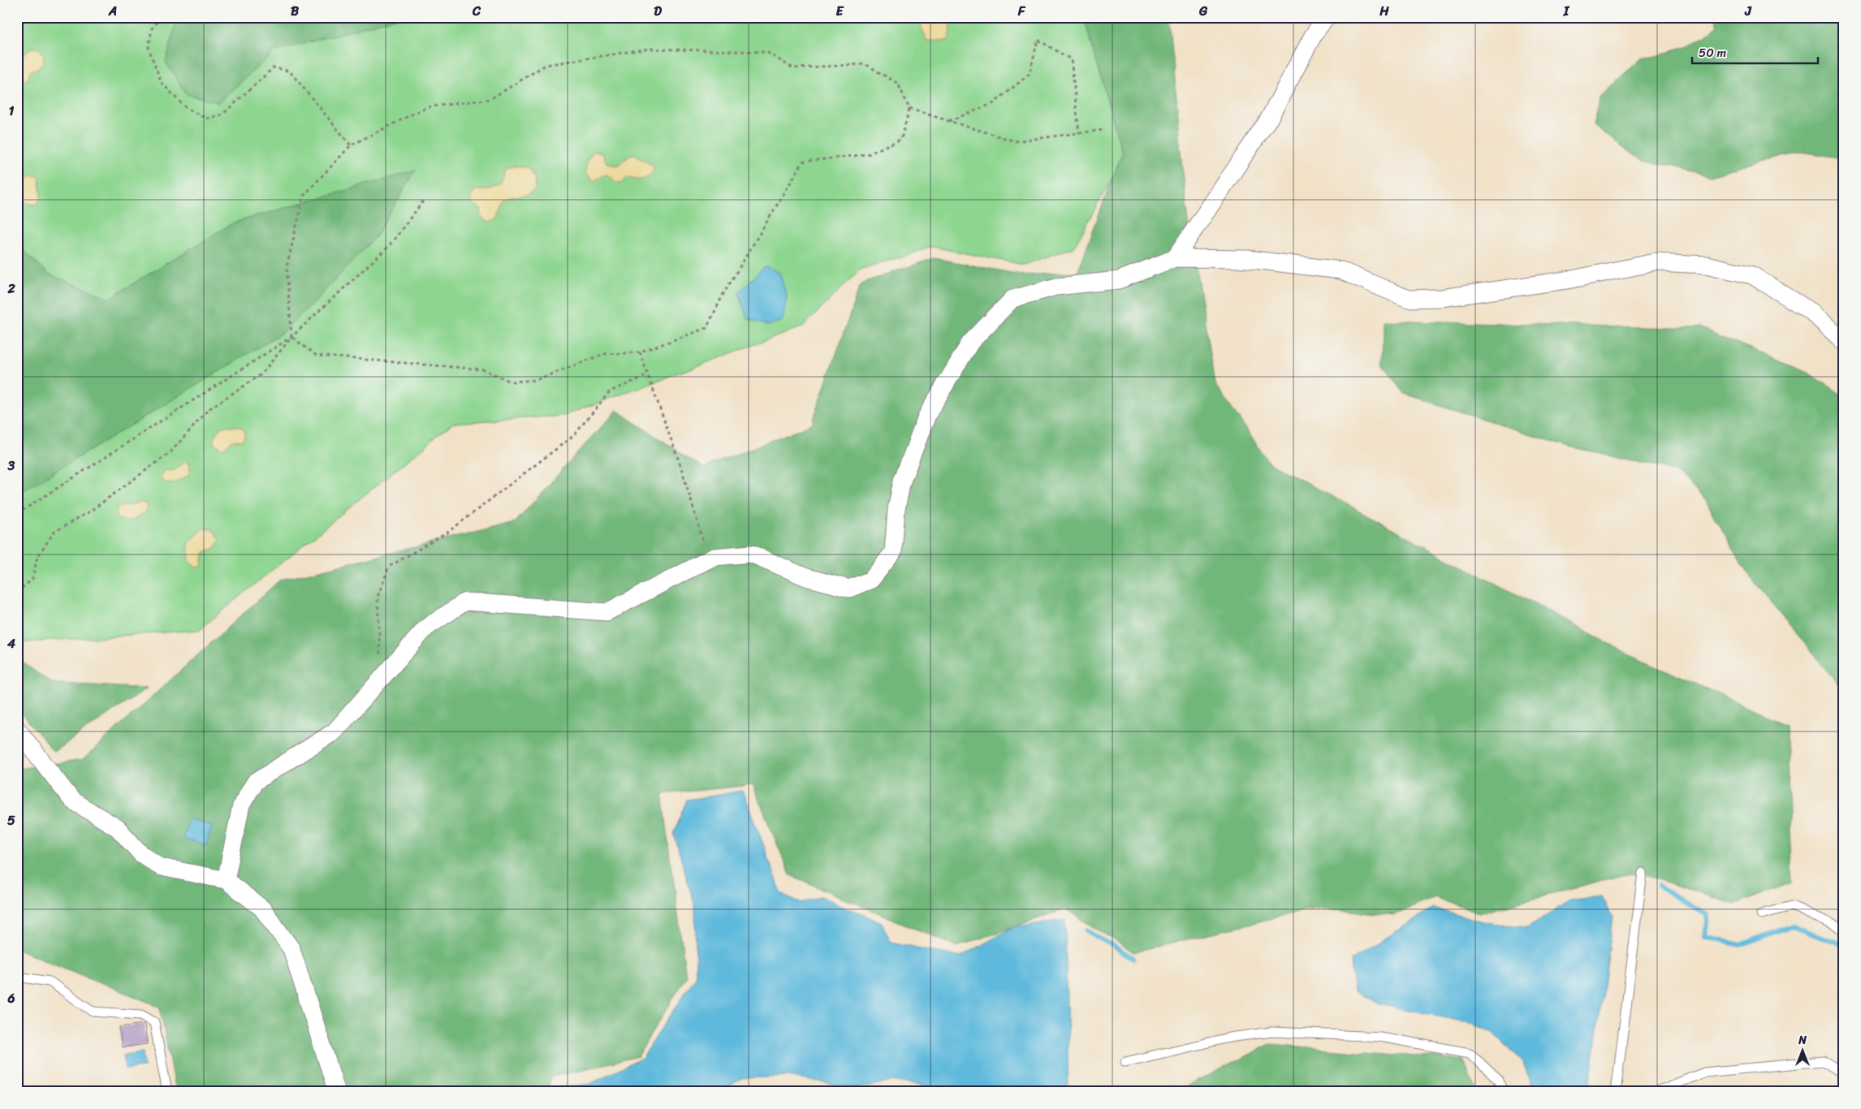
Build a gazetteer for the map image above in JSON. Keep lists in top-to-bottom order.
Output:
{
  "scale_bar": "50 m",
  "north": "top",
  "grid": {
    "columns": [
      "A",
      "B",
      "C",
      "D",
      "E",
      "F",
      "G",
      "H",
      "I",
      "J"
    ],
    "rows": [
      "1",
      "2",
      "3",
      "4",
      "5",
      "6"
    ]
  }
}
